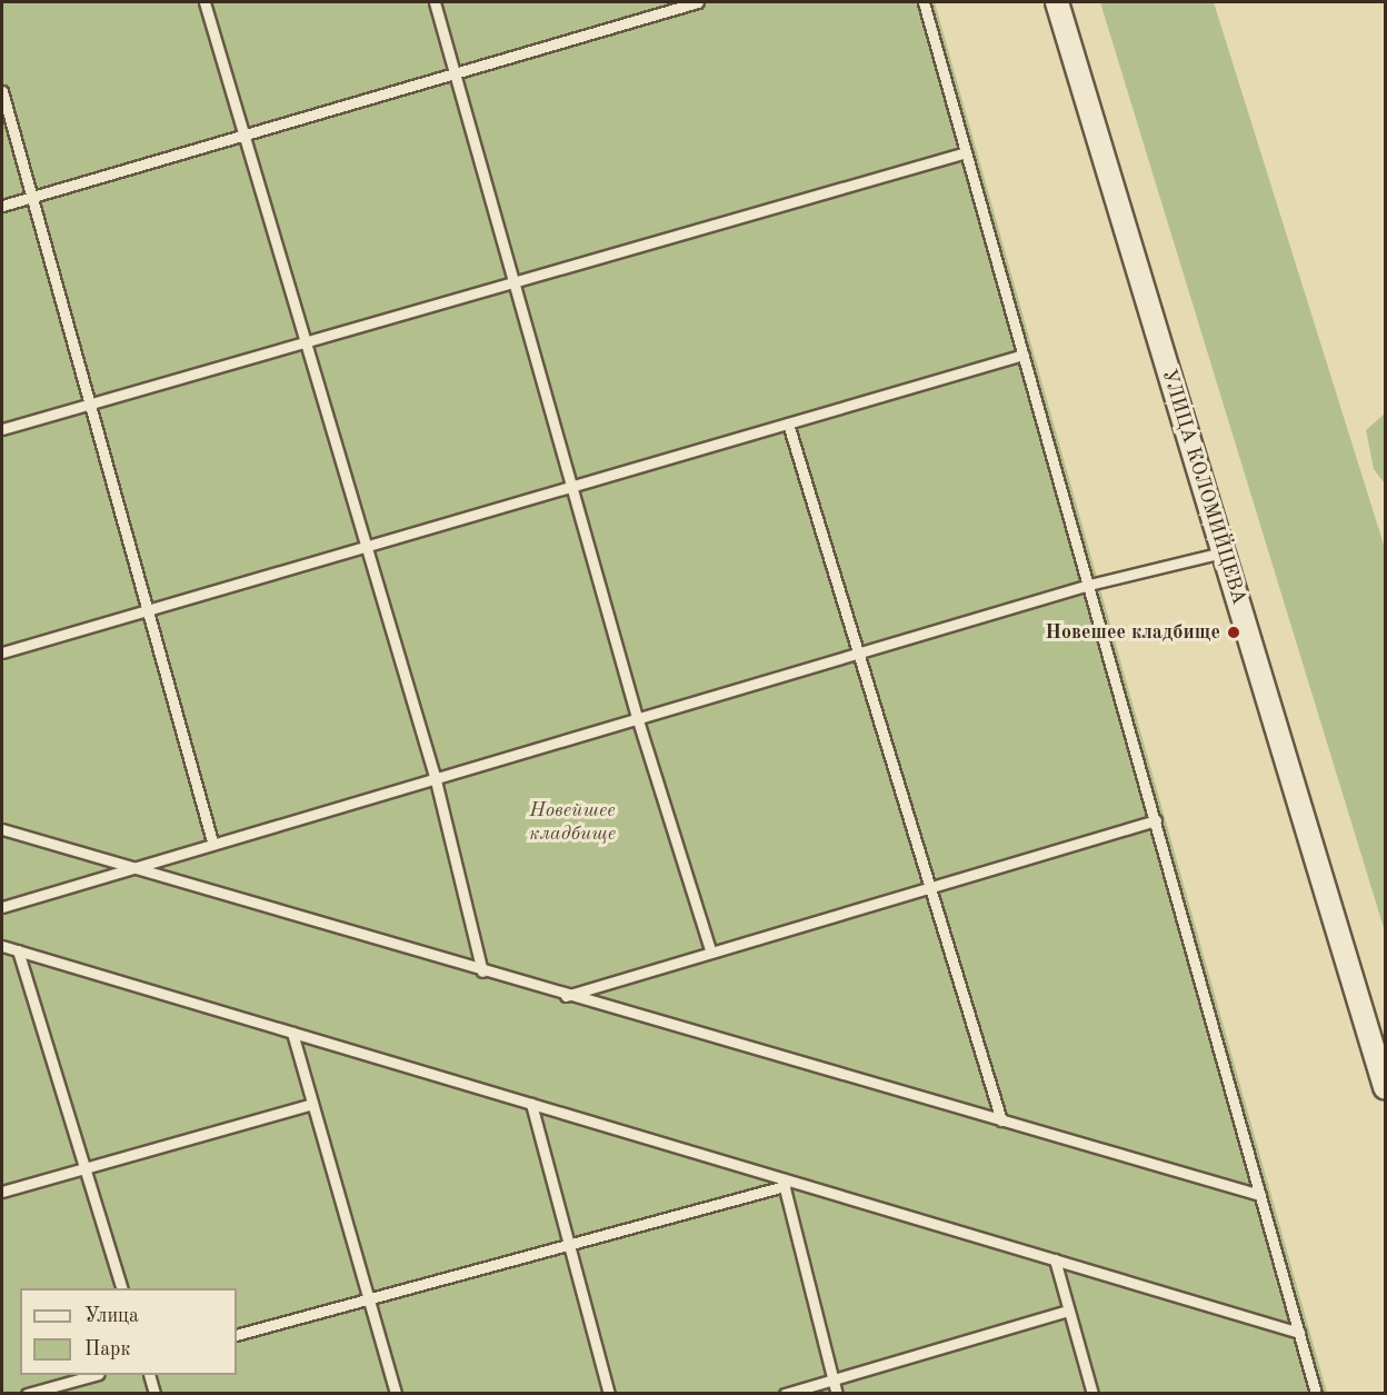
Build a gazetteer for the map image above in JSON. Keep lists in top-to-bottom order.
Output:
{
  "streets": {
    "street": ["УЛИЦА КОЛОМИЙЦЕВА"]
  },
  "parks": ["Новейшее кладбище"],
  "places": ["Новешее кладбище"],
  "legend": ["Улица", "Парк"]
}
